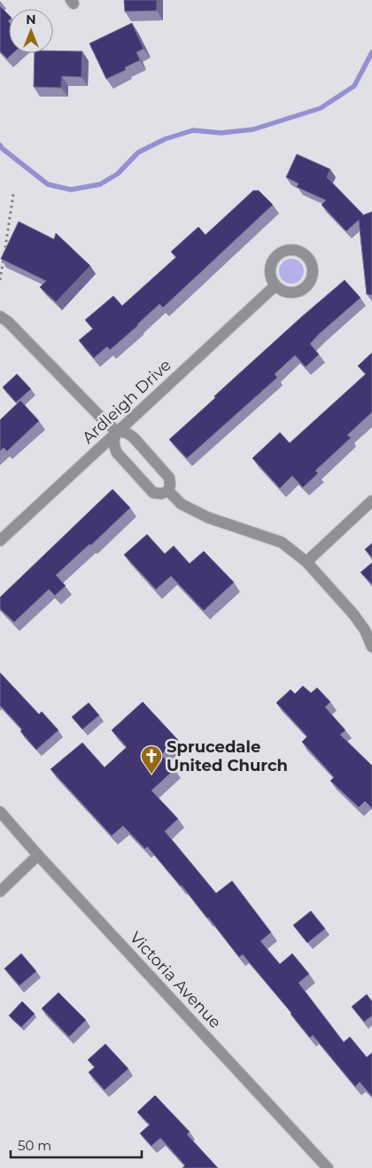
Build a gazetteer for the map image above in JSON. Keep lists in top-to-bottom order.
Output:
{
  "streets": {
    "street": ["Ardleigh Drive", "Victoria Avenue"]
  },
  "places": {
    "church": ["Sprucedale United Church"]
  },
  "scale_bar": "50 m",
  "north": "top"
}
